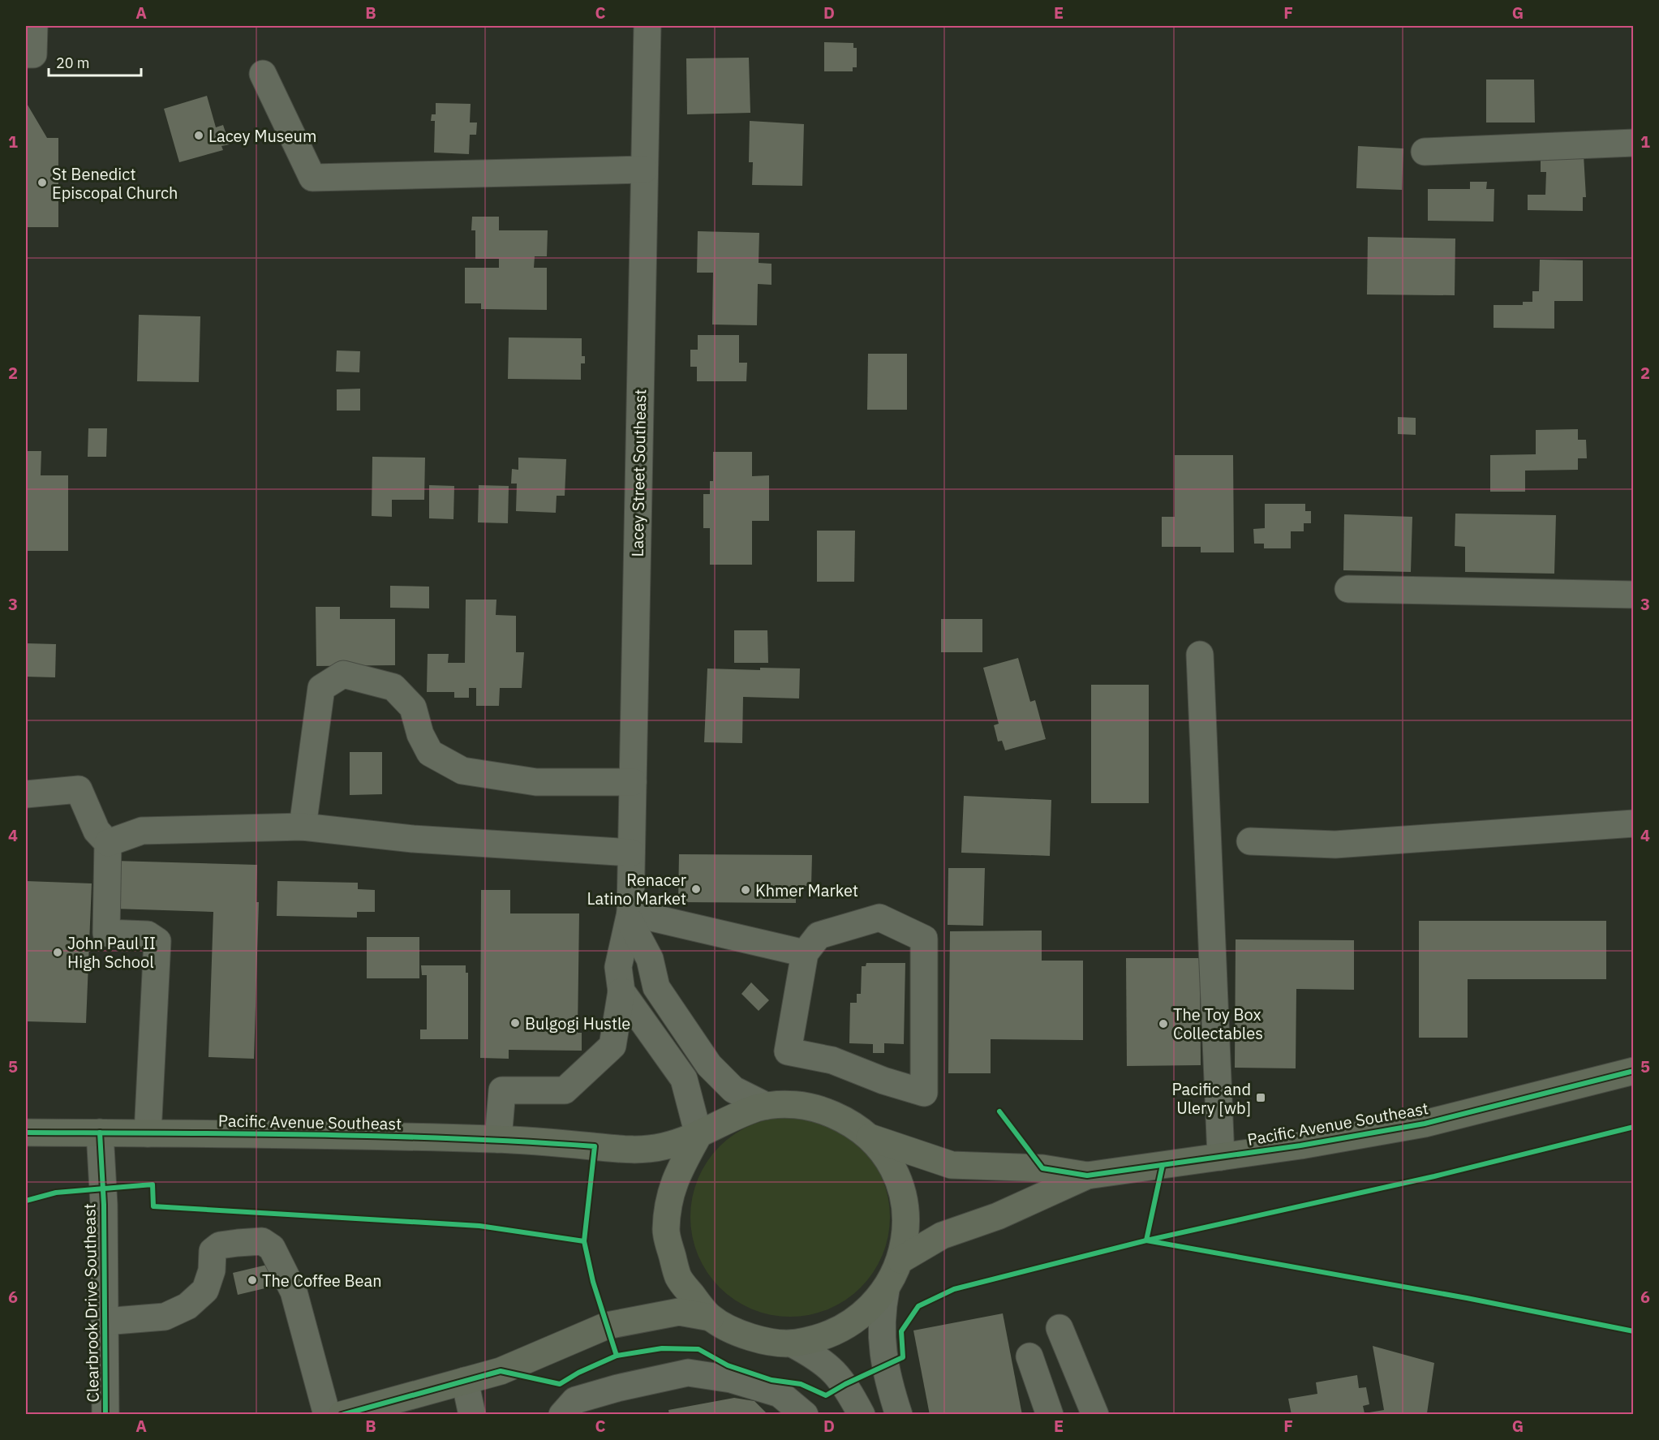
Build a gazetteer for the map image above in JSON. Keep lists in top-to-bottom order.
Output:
{
  "streets": {
    "main road": ["Pacific Avenue Southeast"],
    "street": ["Lacey Street Southeast", "Clearbrook Drive Southeast"]
  },
  "crossings": [
    ["Lacey Street Southeast", "Pacific Avenue Southeast"],
    ["Pacific Avenue Southeast", "Clearbrook Drive Southeast"]
  ],
  "places": {
    "other": [
      "Lacey Museum",
      "St Benedict Episcopal Church",
      "Renacer Latino Market",
      "Khmer Market",
      "John Paul II High School",
      "Bulgogi Hustle",
      "The Toy Box Collectables",
      "The Coffee Bean"
    ],
    "transit": ["Pacific and Ulery [wb]"]
  },
  "scale_bar": "20 m",
  "grid": {
    "columns": [
      "A",
      "B",
      "C",
      "D",
      "E",
      "F",
      "G"
    ],
    "rows": [
      "1",
      "2",
      "3",
      "4",
      "5",
      "6"
    ]
  }
}
